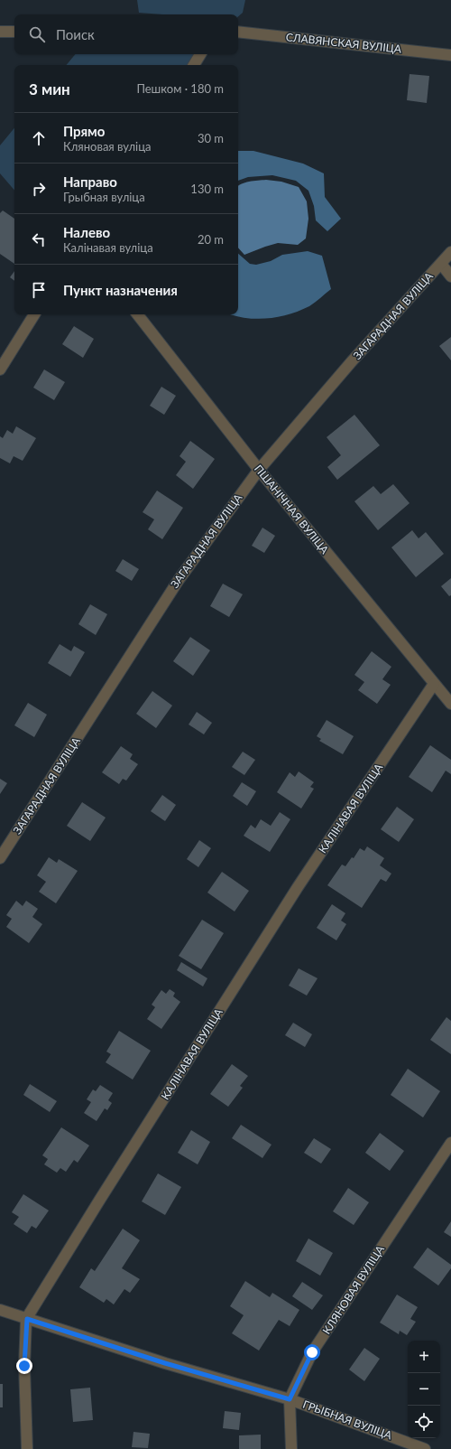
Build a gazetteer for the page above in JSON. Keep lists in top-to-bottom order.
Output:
{
  "streets": {
    "street": [
      "СЛАВЯНСКАЯ ВУЛІЦА",
      "ЗАГАРАДНАЯ ВУЛІЦА",
      "ПШАНІЧНАЯ ВУЛІЦА",
      "КАЛІНАВАЯ ВУЛІЦА",
      "КЛЯНОВАЯ ВУЛІЦА",
      "ГРЫБНАЯ ВУЛІЦА"
    ]
  },
  "crossings": [
    ["ЗАГАРАДНАЯ ВУЛІЦА", "ПШАНІЧНАЯ ВУЛІЦА"],
    ["ПШАНІЧНАЯ ВУЛІЦА", "КАЛІНАВАЯ ВУЛІЦА"],
    ["КАЛІНАВАЯ ВУЛІЦА", "ГРЫБНАЯ ВУЛІЦА"],
    ["КЛЯНОВАЯ ВУЛІЦА", "ГРЫБНАЯ ВУЛІЦА"]
  ],
  "page": {
    "search": "Поиск",
    "heading": ["3 мин", "Пешком · 180 m"],
    "list": [
      ["Прямо", "Кляновая вуліца", "30 m"],
      ["Направо", "Грыбная вуліца", "130 m"],
      ["Налево", "Калінавая вуліца", "20 m"],
      "Пункт назначения"
    ],
    "map_buttons": ["+", "−"]
  }
}
